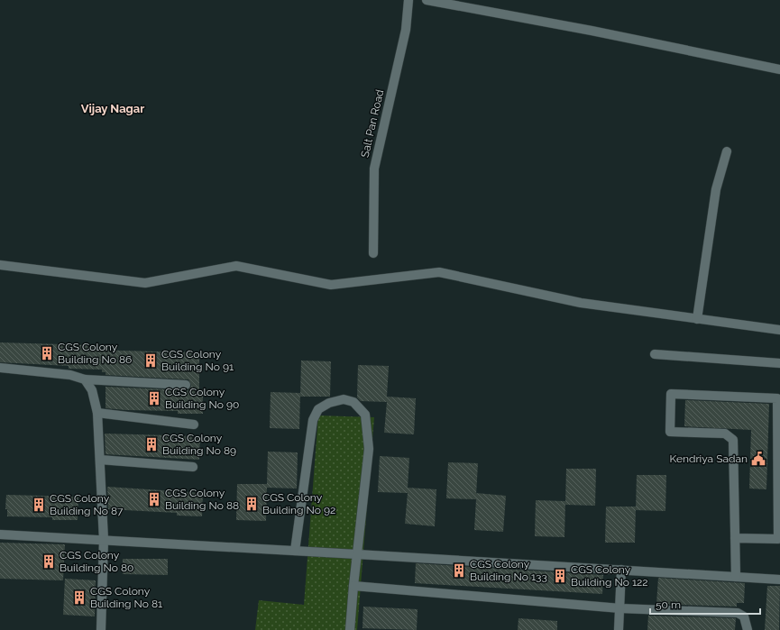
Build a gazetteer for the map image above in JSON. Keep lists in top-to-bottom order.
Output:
{
  "streets": {
    "street": ["Salt Pan Road"]
  },
  "districts": ["Vijay Nagar"],
  "places": {
    "building": [
      "CGS Colony Building No 86",
      "CGS Colony Building No 91",
      "CGS Colony Building No 90",
      "CGS Colony Building No 89",
      "CGS Colony Building No 88",
      "CGS Colony Building No 92",
      "CGS Colony Building No 87",
      "CGS Colony Building No 80",
      "CGS Colony Building No 133",
      "CGS Colony Building No 122",
      "CGS Colony Building No 81"
    ],
    "public building": ["Kendriya Sadan"]
  },
  "scale_bar": "50 m"
}
